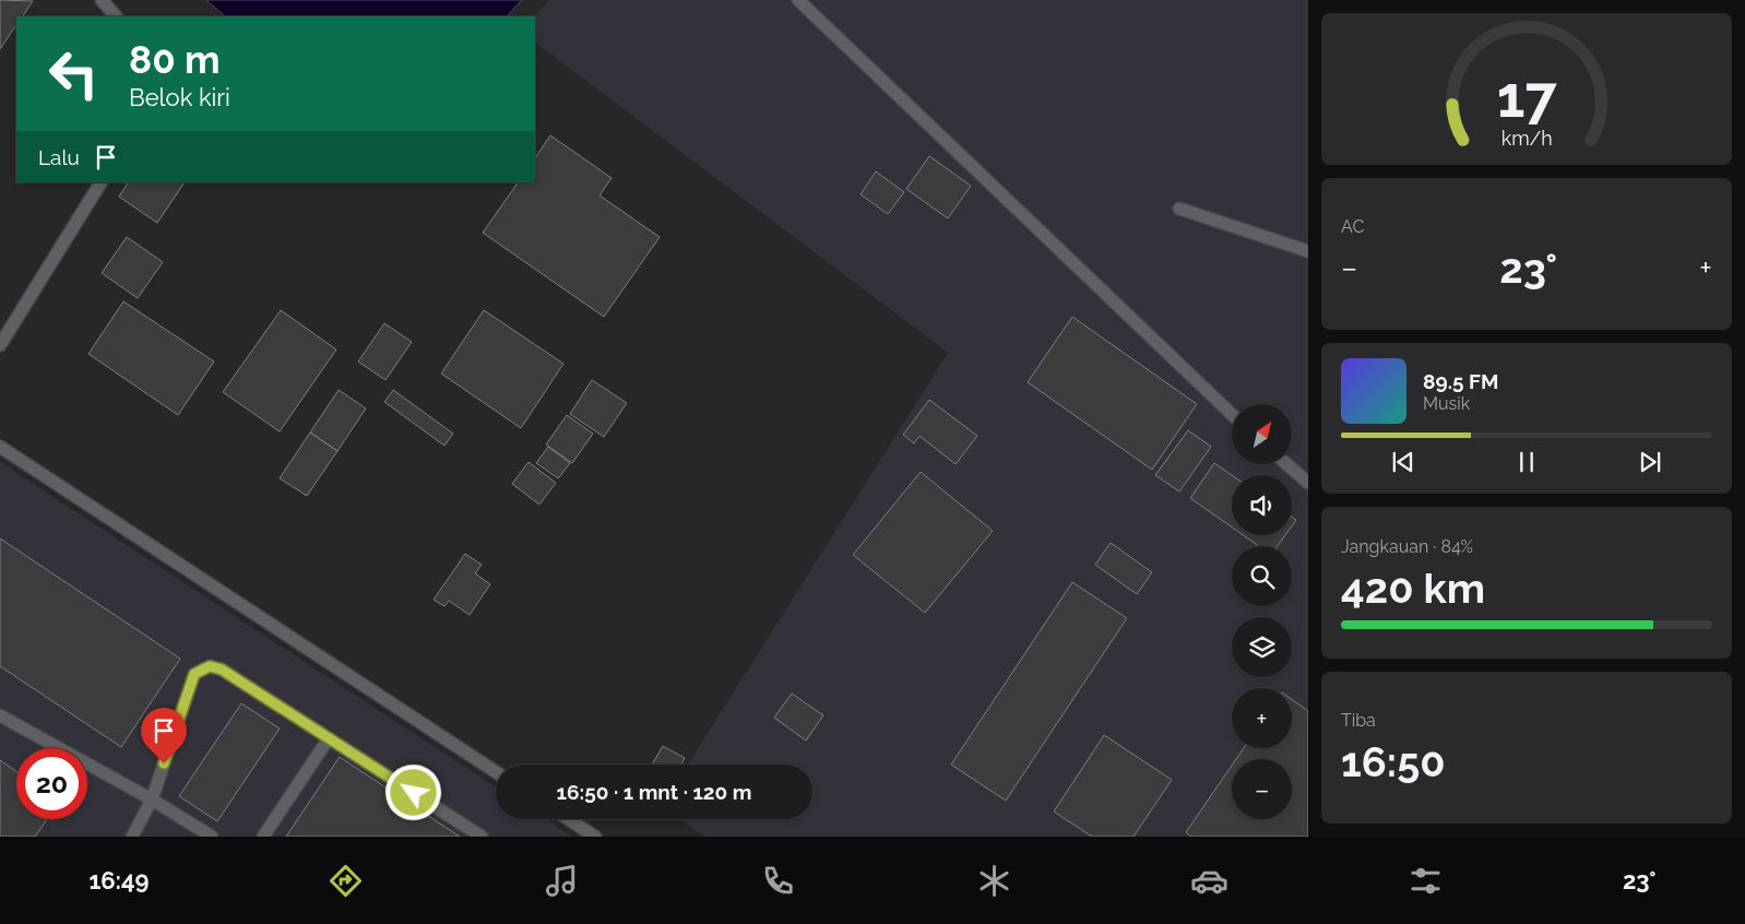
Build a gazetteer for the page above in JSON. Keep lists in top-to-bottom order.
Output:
{
  "north": "top right",
  "page": {
    "turn": ["80 m", "Belok kiri"],
    "then": "Lalu",
    "tile": [
      "AC",
      ["Jangkauan · 84%", "420 km"],
      ["Tiba", "16:50"]
    ],
    "heat": ["−", "23°", "+"],
    "song": ["89.5 FM", "Musik"],
    "map_buttons": ["+", "−"],
    "limit": "20",
    "trip": "16:50 · 1 mnt · 120 m",
    "tabs": ["16:49", "23°"],
    "gauge": ["17", "km/h"]
  }
}
